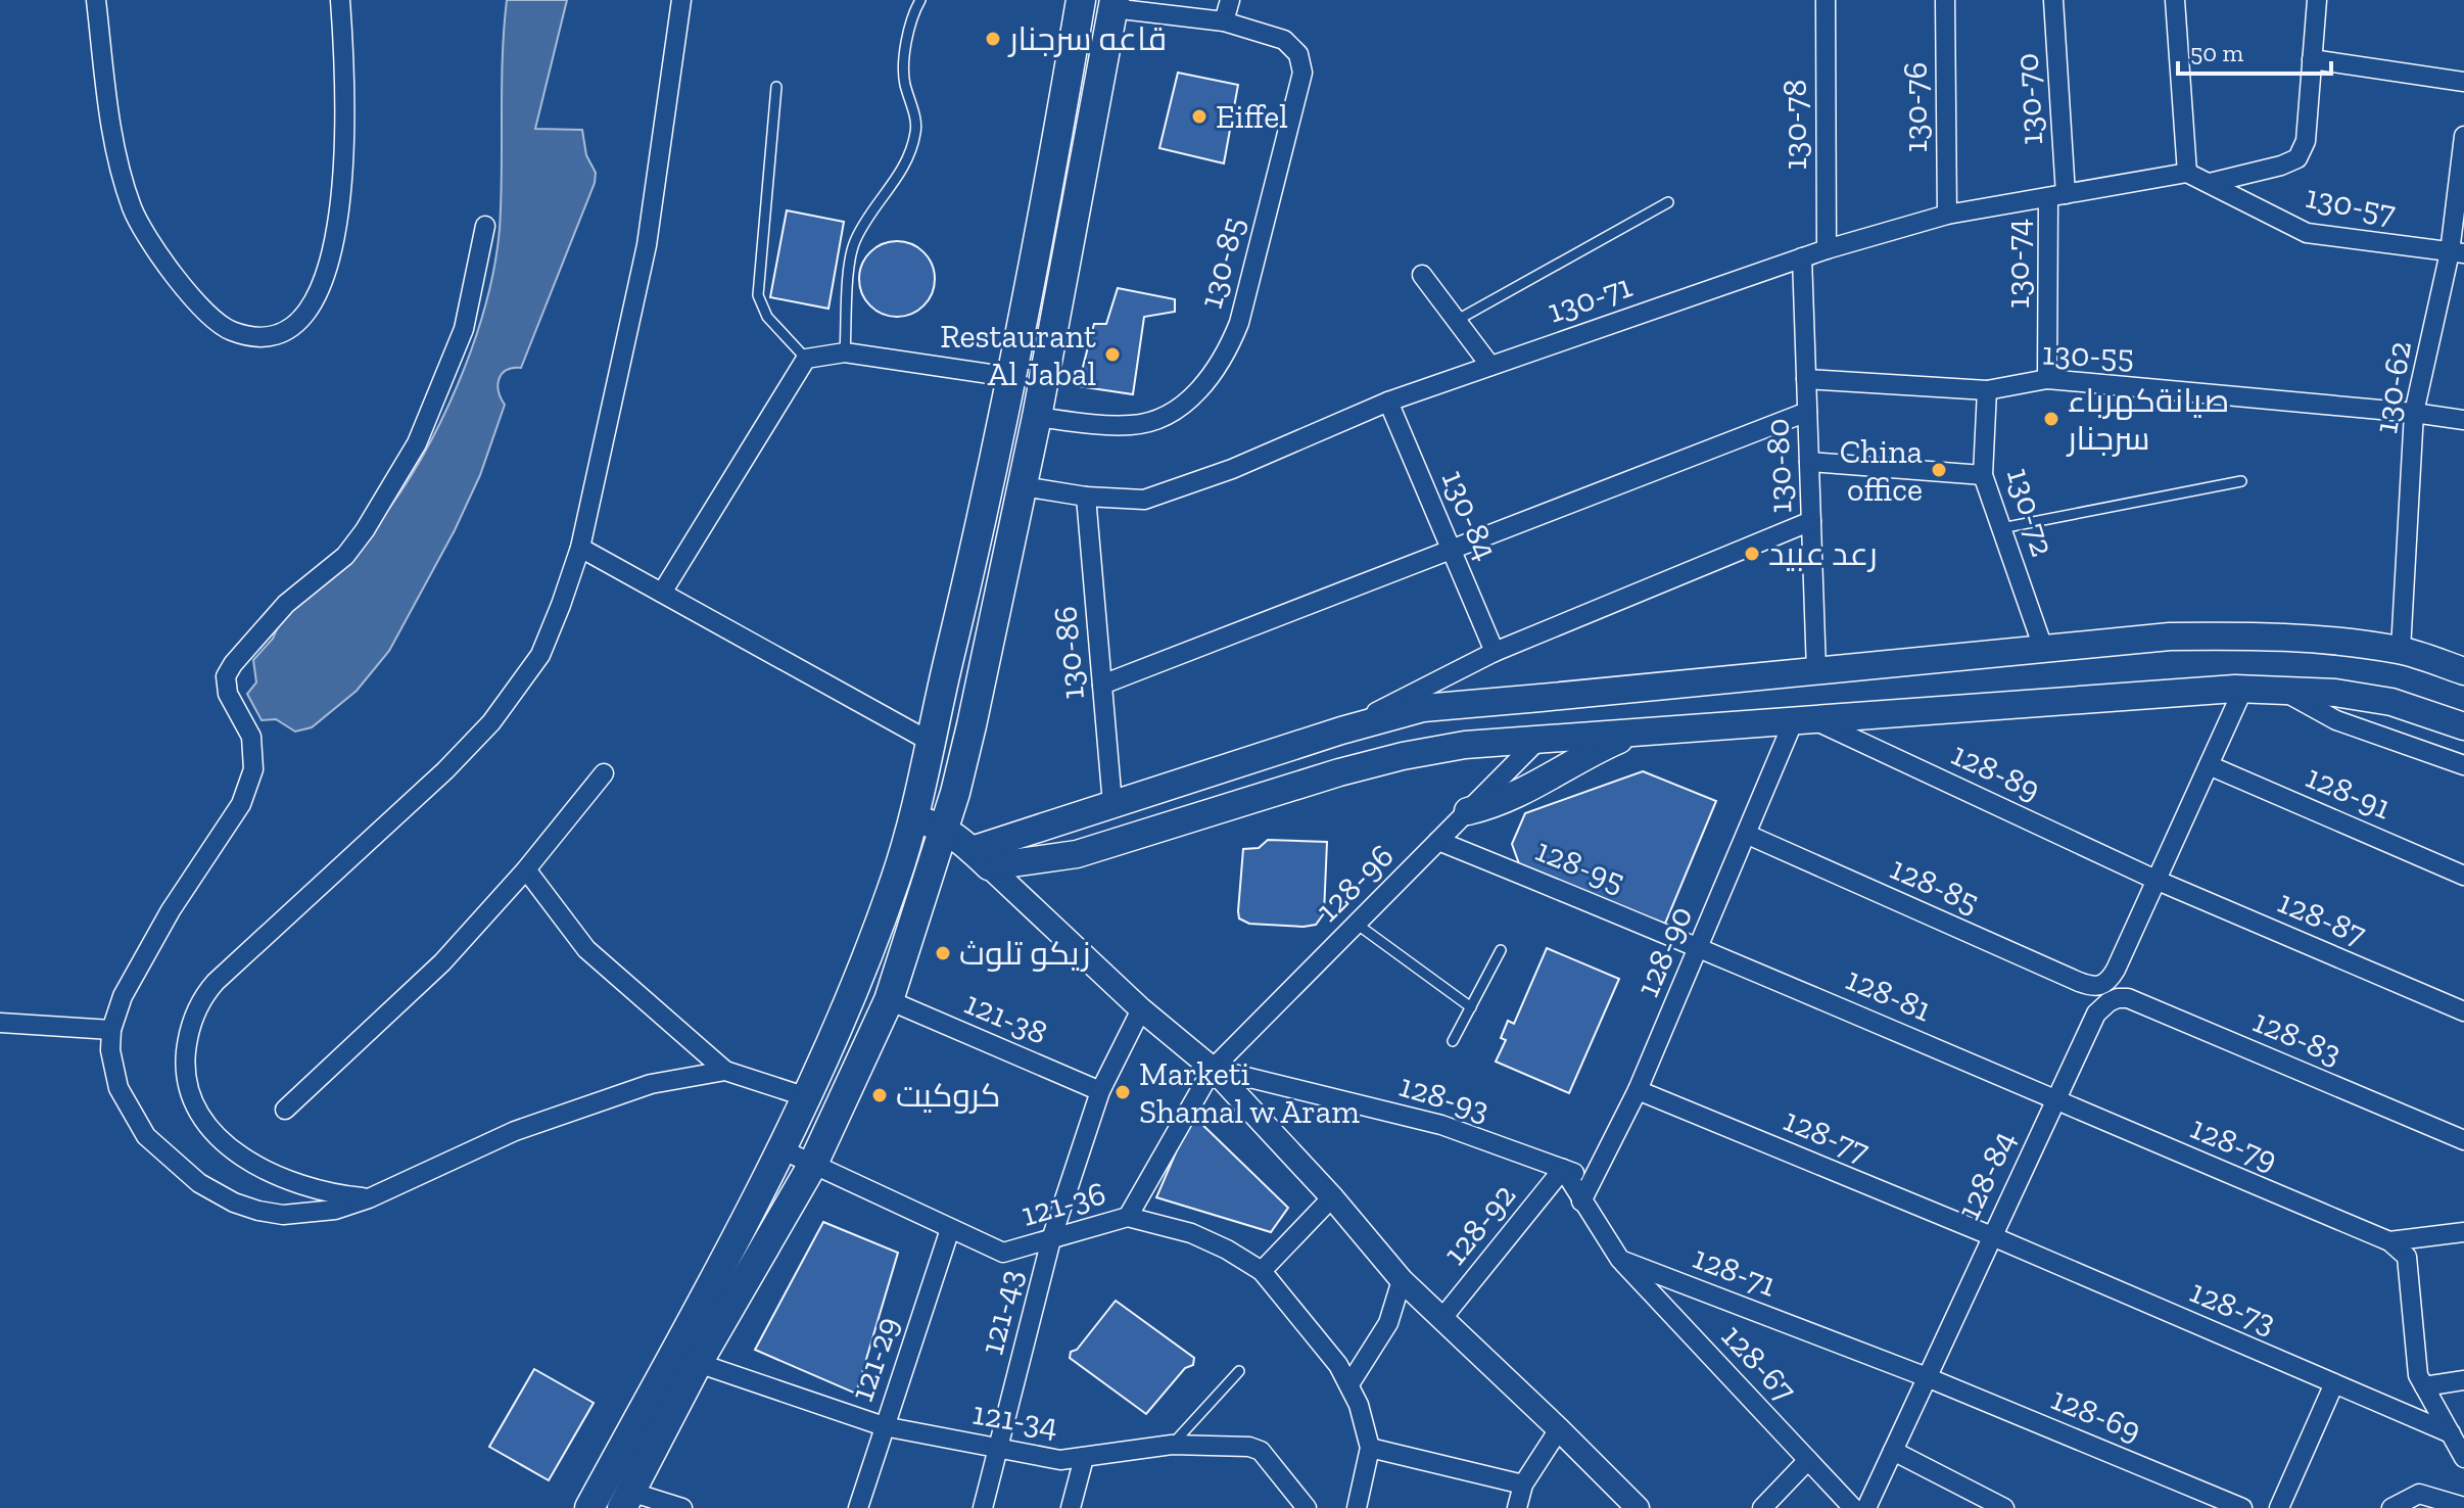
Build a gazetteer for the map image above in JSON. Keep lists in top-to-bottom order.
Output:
{
  "streets": {
    "street": [
      "130-70",
      "130-76",
      "130-78",
      "130-57",
      "130-85",
      "130-74",
      "130-71",
      "130-55",
      "130-62",
      "130-80",
      "130-72",
      "130-84",
      "130-86",
      "128-89",
      "128-91",
      "128-95",
      "128-96",
      "128-85",
      "128-87",
      "128-90",
      "128-81",
      "121-38",
      "128-83",
      "128-93",
      "128-77",
      "128-79",
      "128-84",
      "121-36",
      "128-92",
      "128-71",
      "128-73",
      "121-43",
      "121-29",
      "128-67",
      "128-69",
      "121-34"
    ]
  },
  "crossings": [
    ["130-70", "130-74"],
    ["130-70", "130-71"],
    ["130-76", "130-71"],
    ["130-78", "130-71"],
    ["130-57", "130-71"],
    ["130-57", "130-62"],
    ["130-74", "130-71"],
    ["130-74", "130-55"],
    ["130-71", "130-80"],
    ["130-71", "130-84"],
    ["130-71", "130-86"],
    ["130-55", "130-62"],
    ["130-55", "130-80"],
    ["130-55", "130-72"],
    ["128-89", "128-87"],
    ["128-89", "128-90"],
    ["128-89", "128-84"],
    ["128-91", "128-84"],
    ["128-95", "128-96"],
    ["128-95", "128-90"],
    ["128-95", "128-81"],
    ["128-96", "128-93"],
    ["128-96", "121-36"],
    ["128-85", "128-90"],
    ["128-85", "128-83"],
    ["128-85", "128-84"],
    ["128-87", "128-84"],
    ["128-90", "128-81"],
    ["128-90", "128-93"],
    ["128-90", "128-77"],
    ["128-81", "128-79"],
    ["128-81", "128-84"],
    ["121-38", "121-43"],
    ["128-83", "128-84"],
    ["128-93", "128-92"],
    ["128-77", "128-84"],
    ["128-77", "128-73"],
    ["128-79", "128-84"],
    ["128-84", "128-71"],
    ["128-84", "128-73"],
    ["128-84", "128-69"],
    ["121-36", "121-43"],
    ["121-36", "121-29"],
    ["128-71", "128-67"],
    ["128-71", "128-69"],
    ["121-43", "121-34"],
    ["121-29", "121-34"]
  ],
  "places": [
    "قاعه سرجنار",
    "Eiffel",
    "Restaurant Al Jabal",
    "صيانةكهرباء سرجنار",
    "China office",
    "رعد عبيد",
    "زيكو تلوث",
    "Marketi Shamal w Aram",
    "كروكيت"
  ],
  "scale_bar": "50 m"
}
